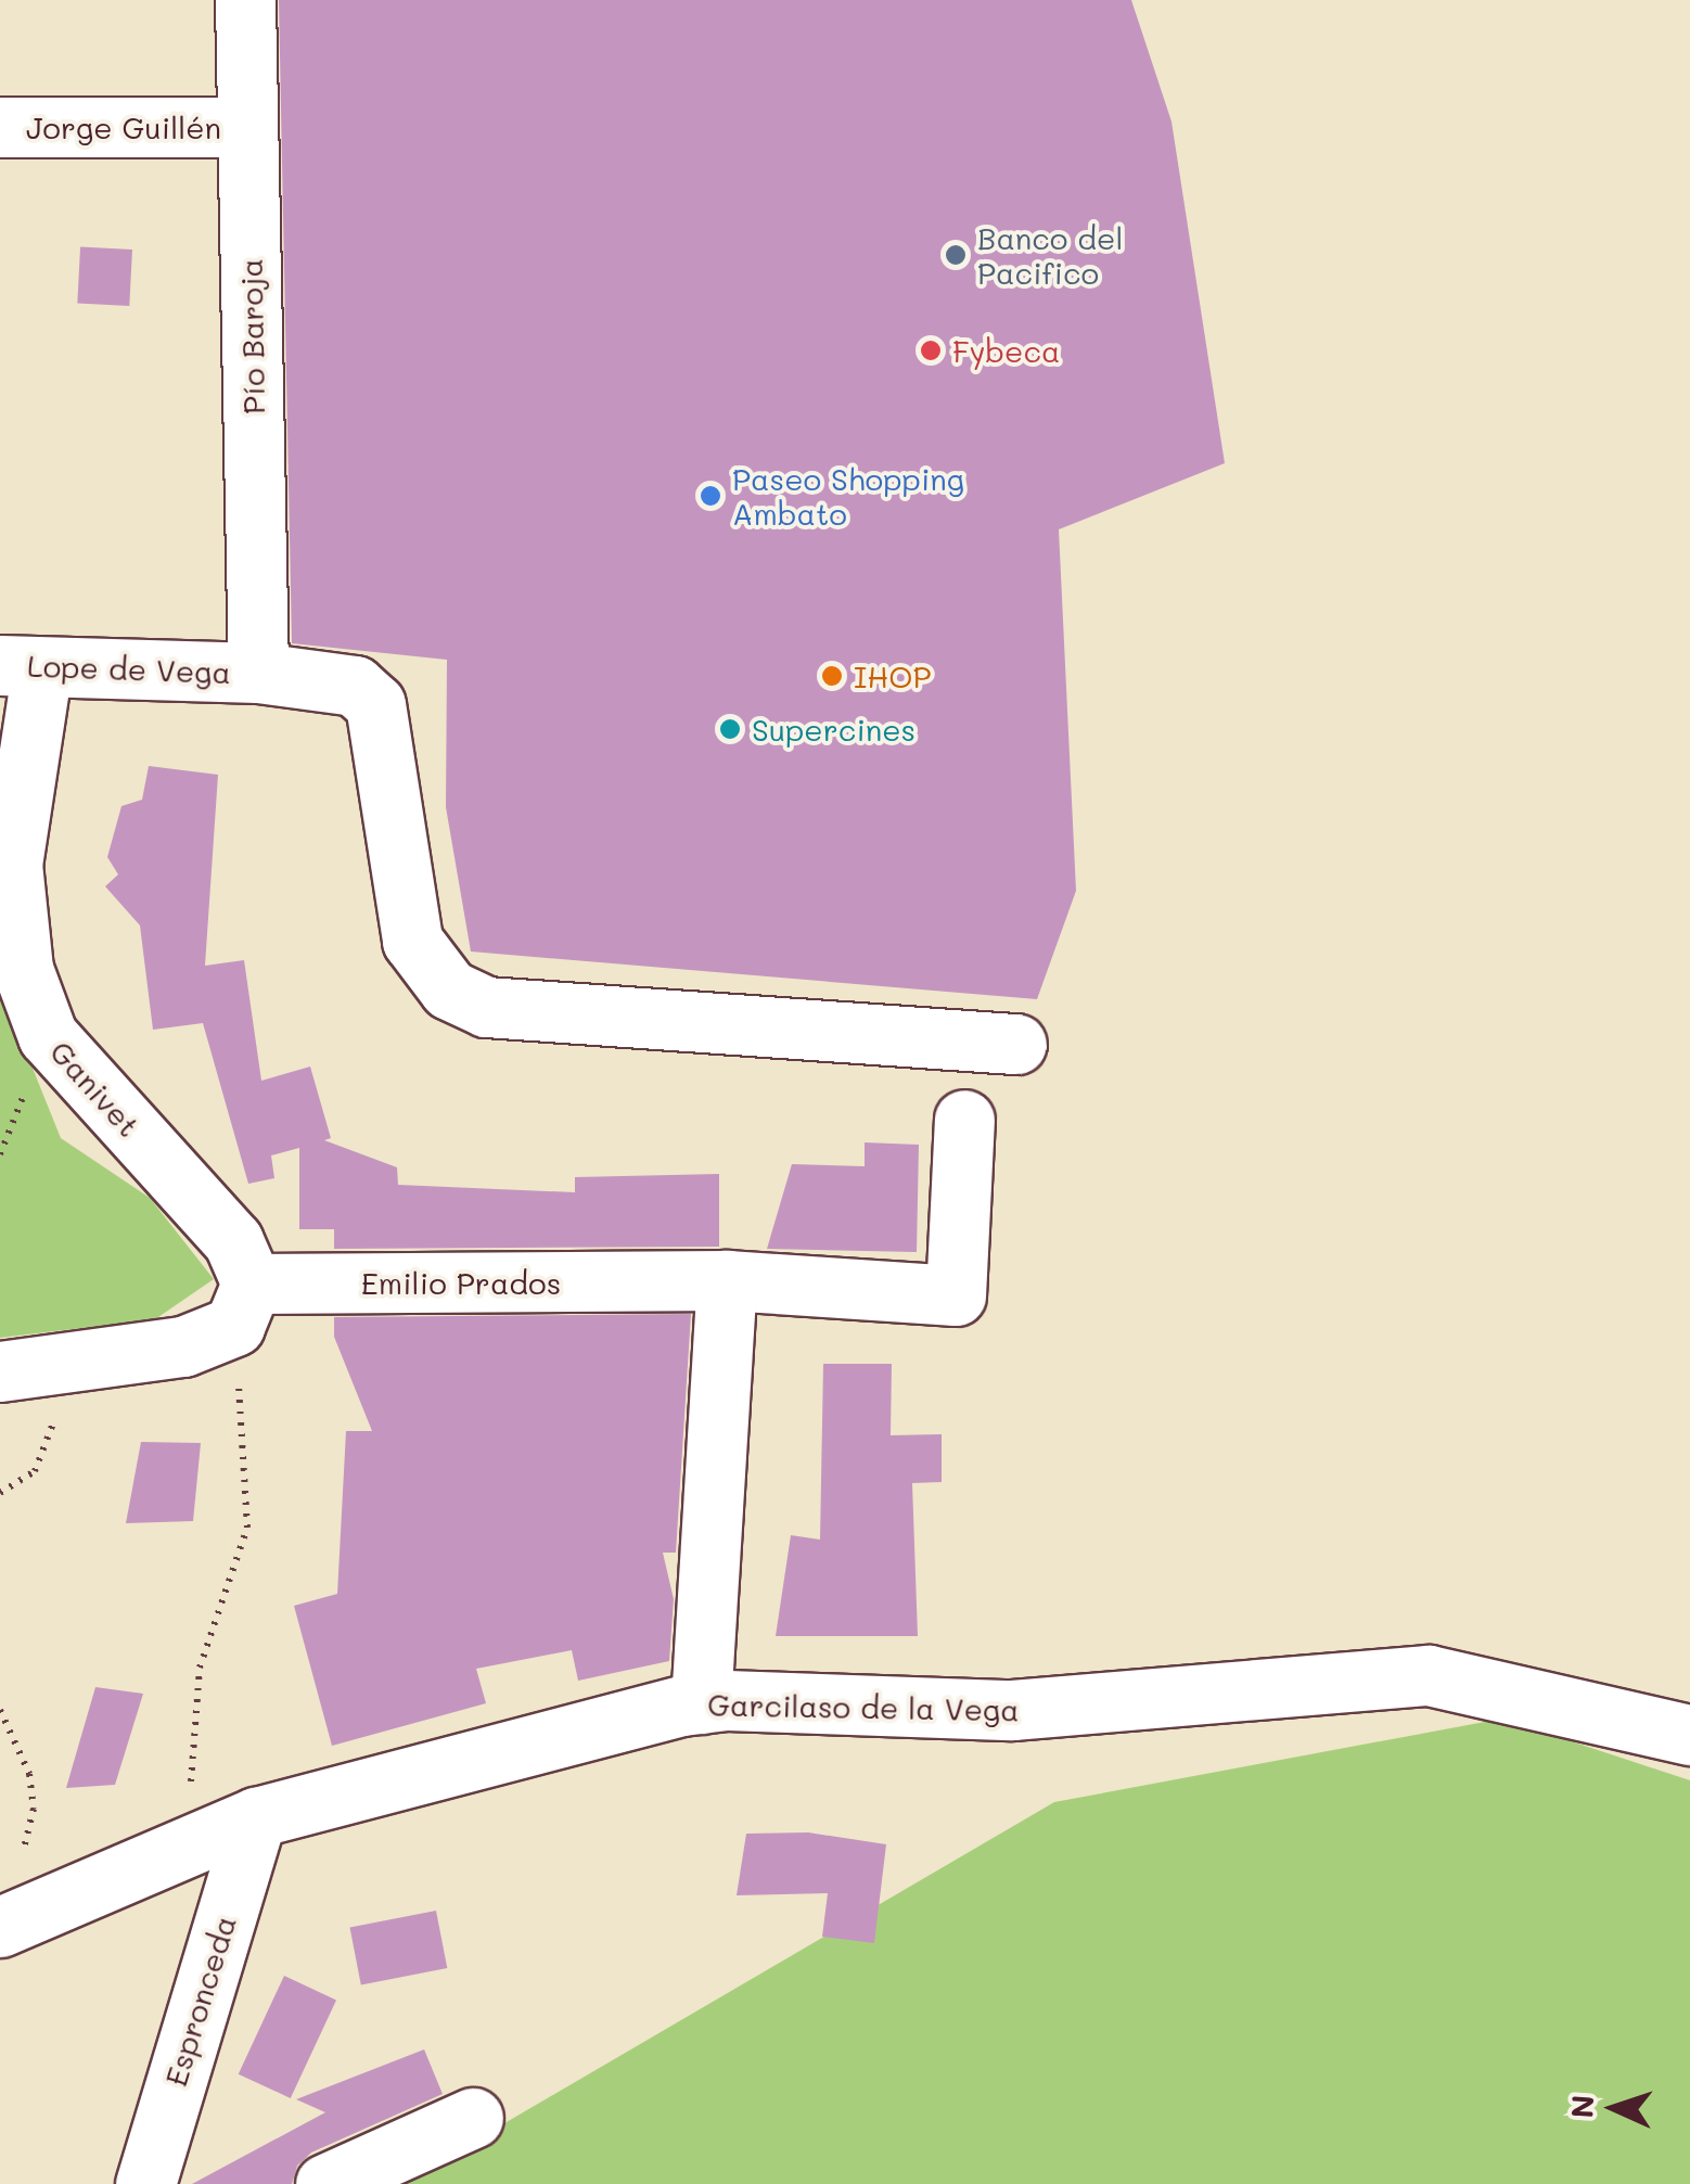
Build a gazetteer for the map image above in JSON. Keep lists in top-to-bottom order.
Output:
{
  "streets": {
    "street": [
      "Jorge Guillén",
      "Pío Baroja",
      "Lope de Vega",
      "Ganivet",
      "Emilio Prados",
      "Garcilaso de la Vega",
      "Espronceda"
    ]
  },
  "crossings": [
    ["Jorge Guillén", "Pío Baroja"],
    ["Pío Baroja", "Lope de Vega"],
    ["Lope de Vega", "Ganivet"],
    ["Ganivet", "Emilio Prados"],
    ["Garcilaso de la Vega", "Espronceda"]
  ],
  "places": [
    "Banco del Pacifico",
    "Fybeca",
    "Paseo Shopping Ambato",
    "IHOP",
    "Supercines"
  ],
  "north": "left"
}
